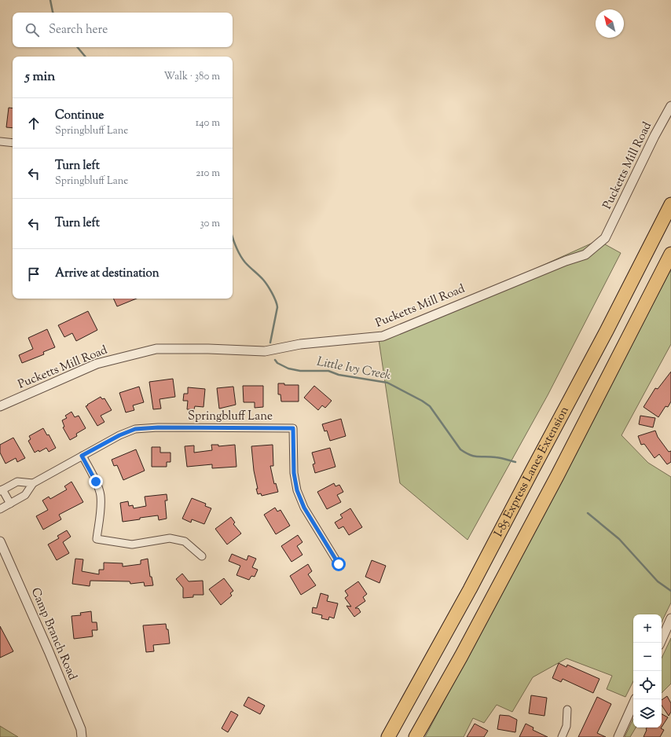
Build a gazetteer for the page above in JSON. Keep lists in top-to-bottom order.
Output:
{
  "streets": {
    "highway": ["I-85 Express Lanes Extension"],
    "street": ["Pucketts Mill Road", "Springbluff Lane", "Camp Branch Road"]
  },
  "water": ["Little Ivy Creek"],
  "north": "top left",
  "page": {
    "search": "Search here",
    "heading": ["5 min", "Walk · 380 m"],
    "list": [
      ["Continue", "Springbluff Lane", "140 m"],
      ["Turn left", "Springbluff Lane", "210 m"],
      ["Turn left", "30 m"],
      "Arrive at destination"
    ],
    "map_buttons": ["+", "−"]
  }
}
